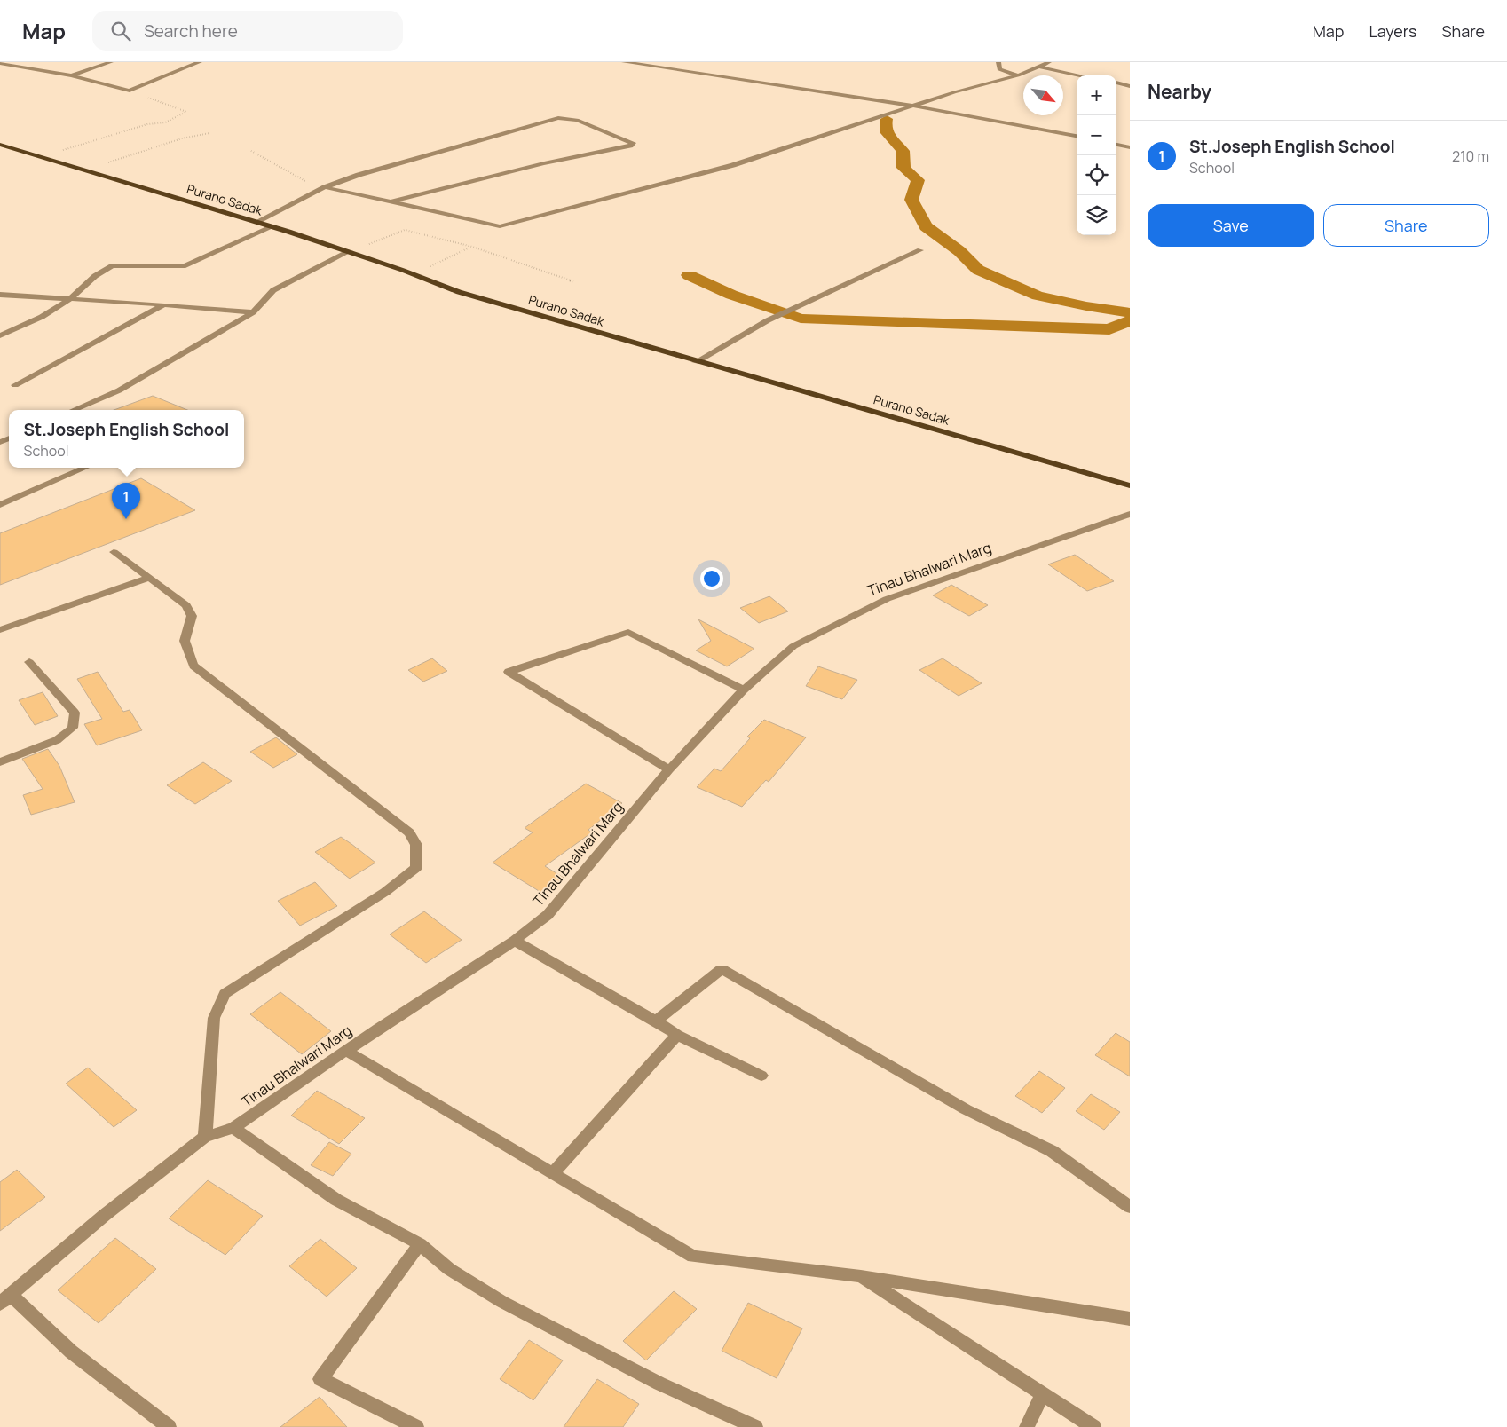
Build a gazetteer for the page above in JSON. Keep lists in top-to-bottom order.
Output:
{
  "streets": {
    "main road": ["Purano Sadak"],
    "street": ["Tinau Bhalwari Marg"]
  },
  "north": "bottom right",
  "page": {
    "header": "Map",
    "search": "Search here",
    "nav": ["Map", "Layers", "Share"],
    "heading": "Nearby",
    "map_buttons": ["+", "−"],
    "list": [
      {
        "mark": "1",
        "name": "St.Joseph English School",
        "note": "School",
        "value": "210 m"
      }
    ],
    "buttons": ["Save", "Share"],
    "popup": ["St.Joseph English School", "School"],
    "pins": "1"
  }
}
